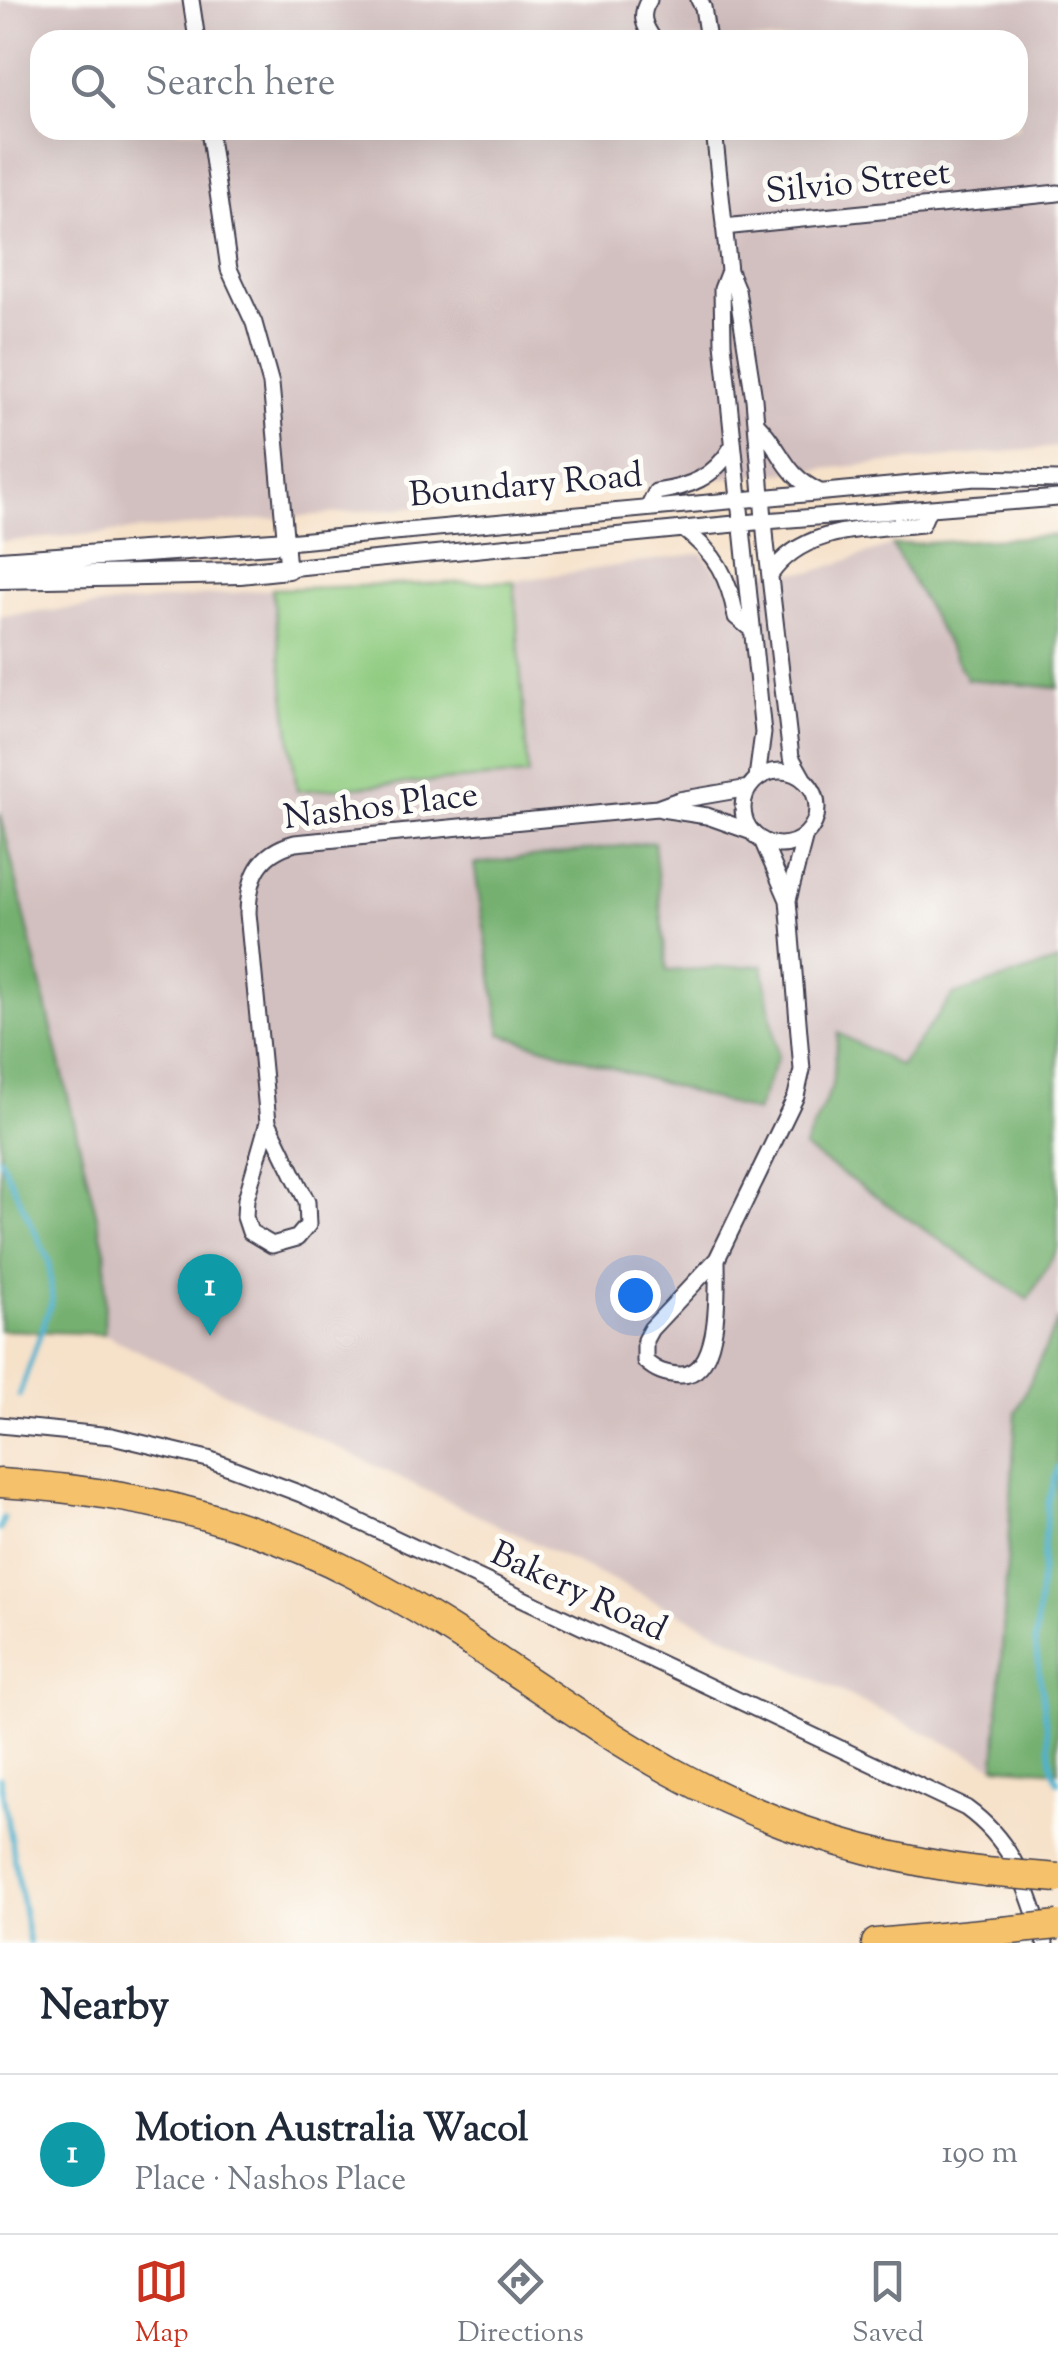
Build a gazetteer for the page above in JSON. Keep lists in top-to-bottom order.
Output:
{
  "streets": {
    "street": [
      "Silvio Street",
      "Boundary Road",
      "Nashos Place",
      "Bakery Road"
    ]
  },
  "page": {
    "search": "Search here",
    "pins": "1",
    "heading": "Nearby",
    "list": [
      {
        "mark": "1",
        "name": "Motion Australia Wacol",
        "note": "Place · Nashos Place",
        "value": "190 m"
      }
    ],
    "nav": ["Map", "Directions", "Saved"]
  }
}
